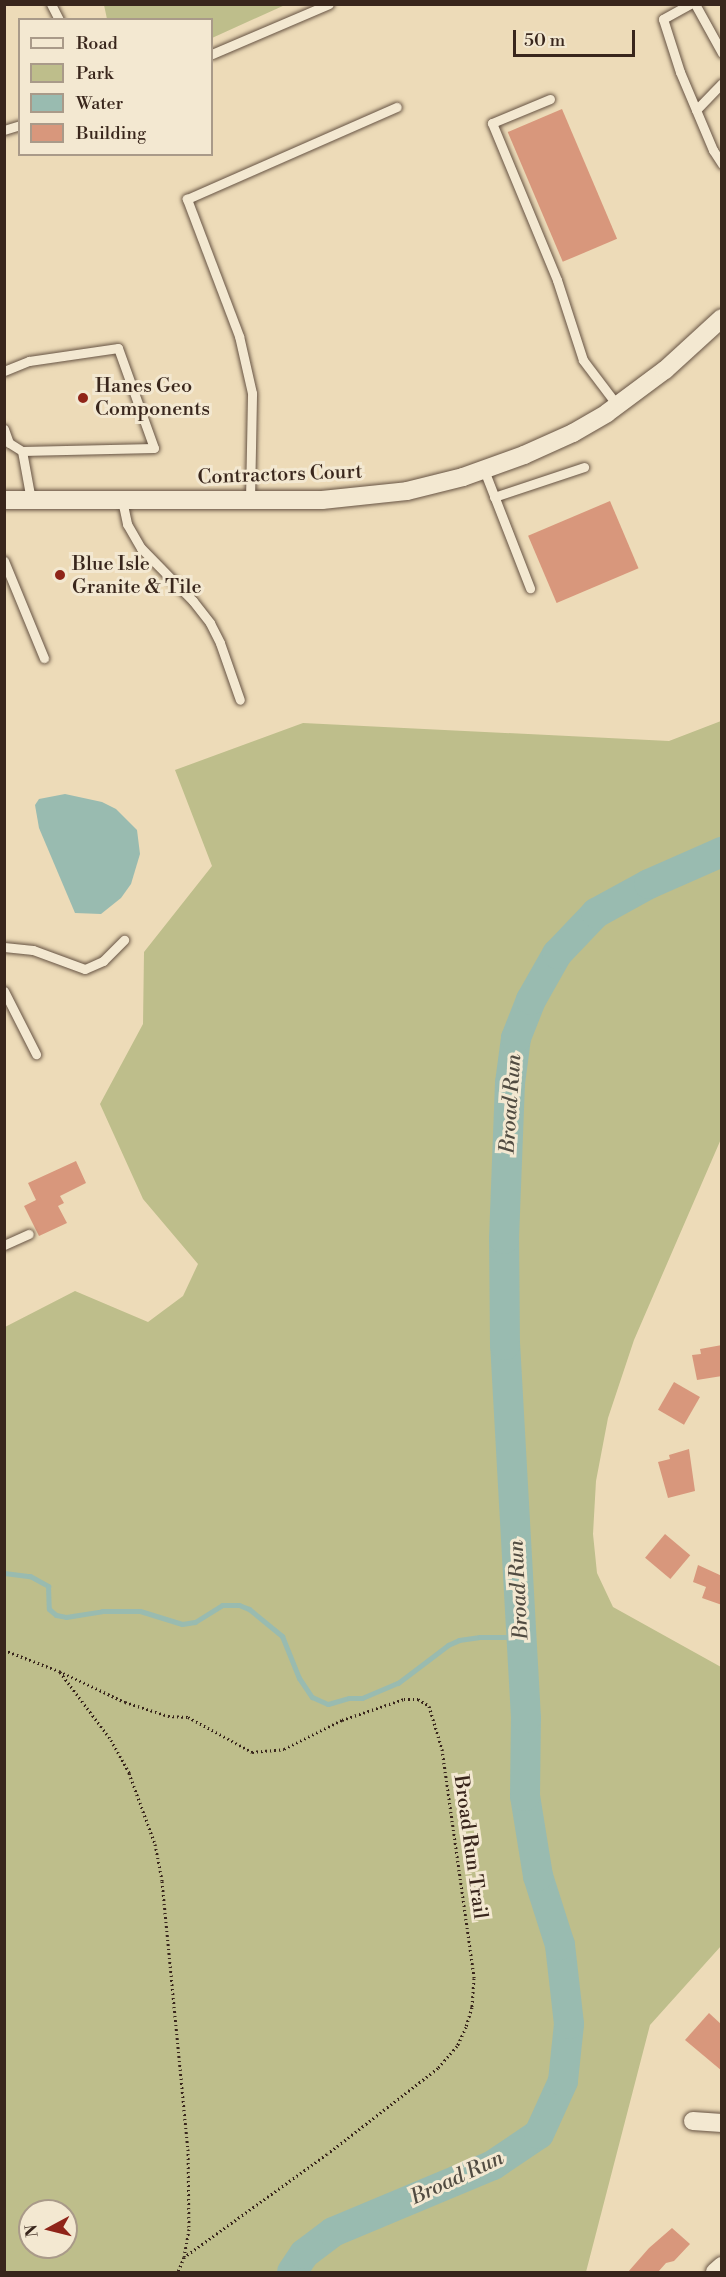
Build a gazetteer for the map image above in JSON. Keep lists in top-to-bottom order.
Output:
{
  "streets": {
    "street": ["Contractors Court"],
    "path": ["Broad Run Trail"]
  },
  "water": ["Broad Run"],
  "places": ["Hanes Geo Components", "Blue Isle Granite & Tile"],
  "legend": [
    "Road",
    "Park",
    "Water",
    "Building"
  ],
  "scale_bar": "50 m",
  "north": "left"
}
